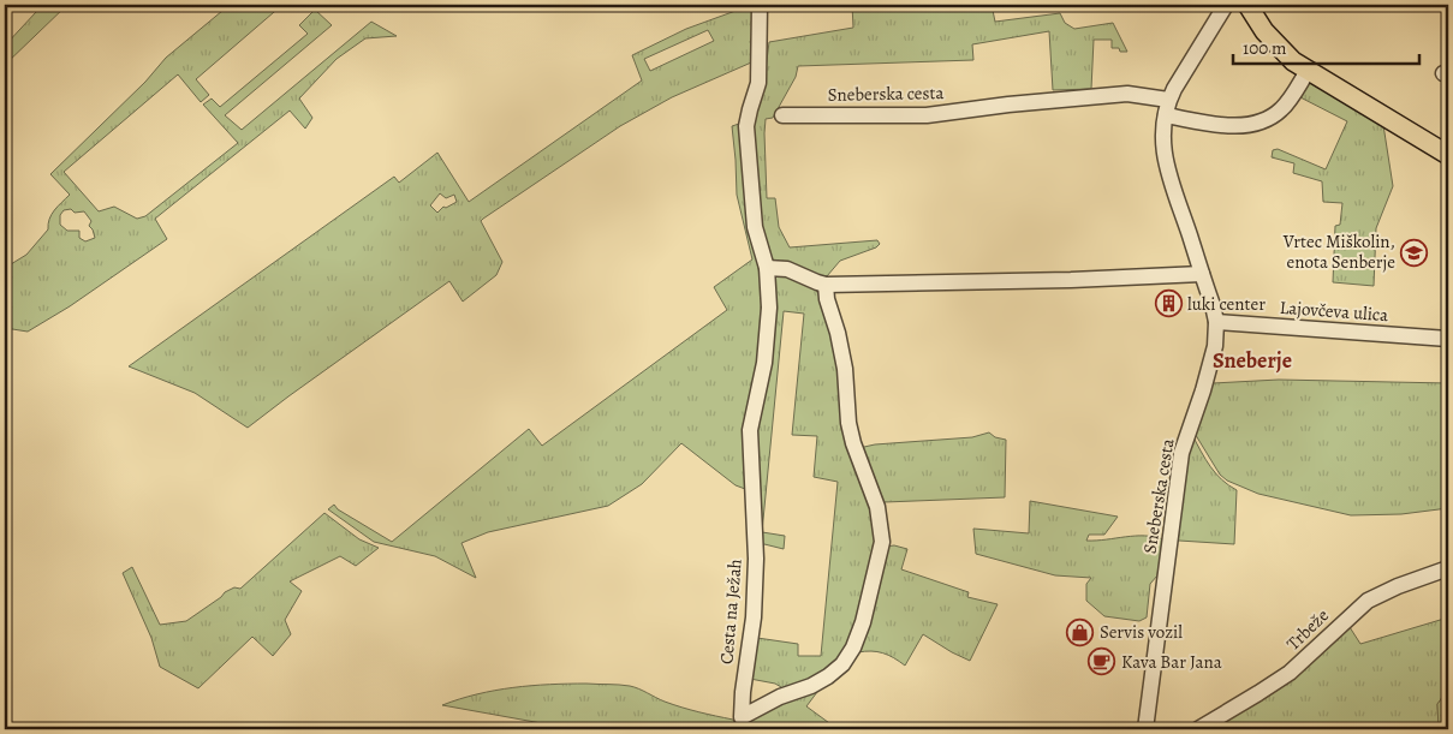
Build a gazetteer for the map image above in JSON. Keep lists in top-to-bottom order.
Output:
{
  "streets": {
    "street": [
      "Sneberska cesta",
      "Lajovčeva ulica",
      "Cesta na Ježah",
      "Trbeže"
    ]
  },
  "crossings": [
    ["Sneberska cesta", "Lajovčeva ulica"]
  ],
  "districts": ["Sneberje"],
  "places": {
    "school or university": ["Vrtec Miškolin, enota Senberje"],
    "building": ["luki center"],
    "shop": ["Servis vozil"],
    "cafe": ["Kava Bar Jana"]
  },
  "scale_bar": "100 m"
}
